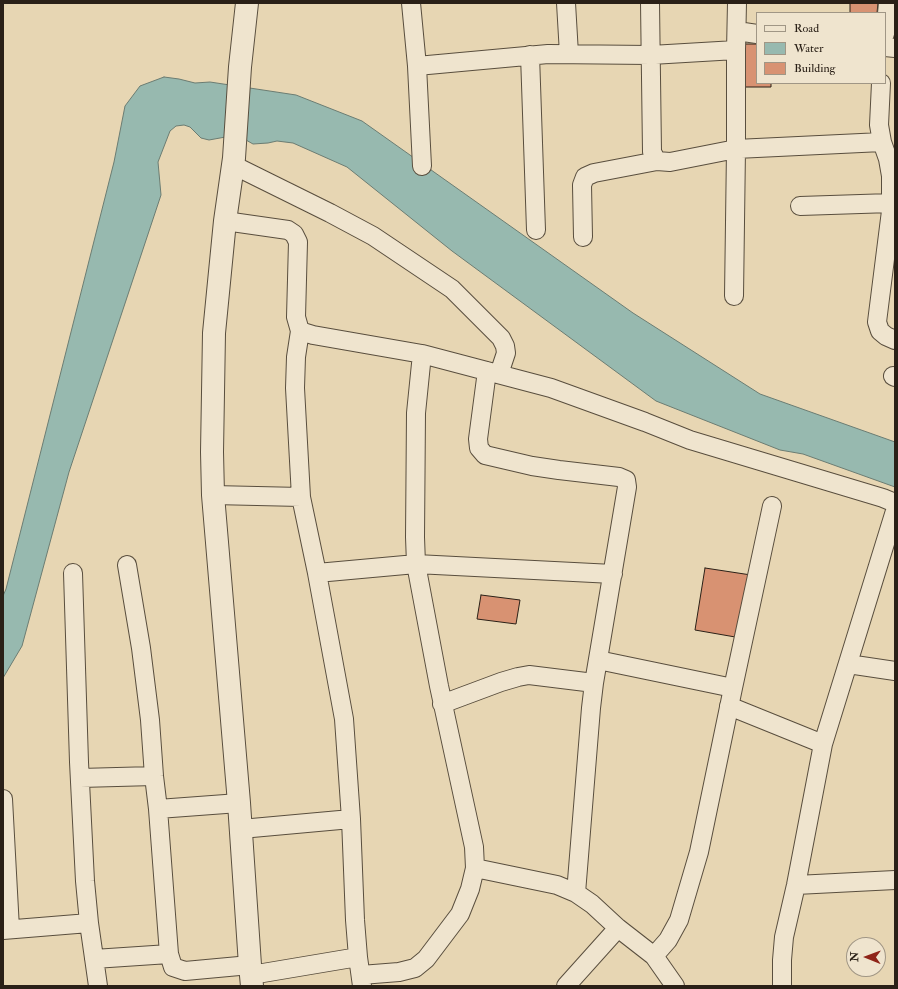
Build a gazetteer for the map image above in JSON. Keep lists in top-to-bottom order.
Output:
{
  "legend": ["Road", "Water", "Building"],
  "north": "left"
}
